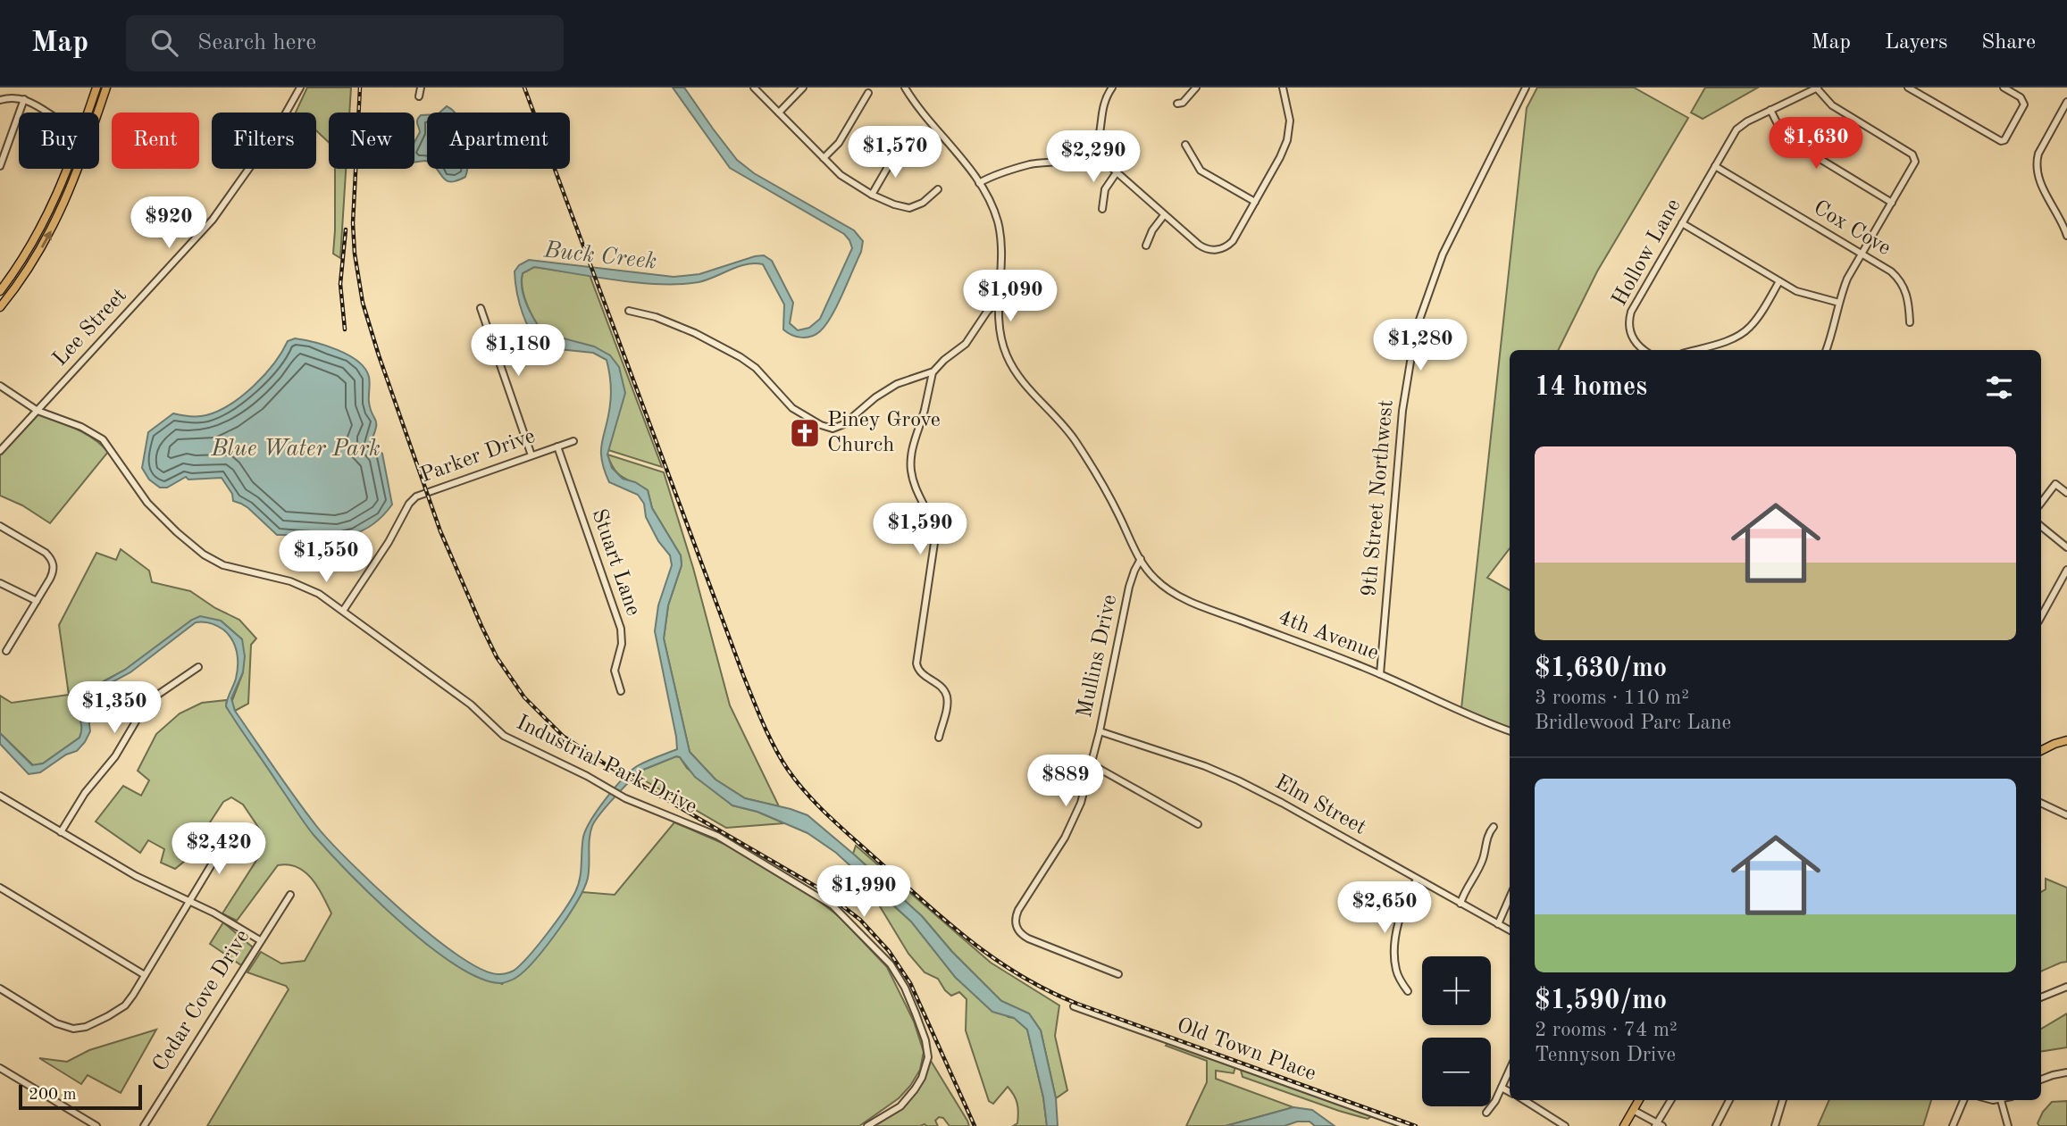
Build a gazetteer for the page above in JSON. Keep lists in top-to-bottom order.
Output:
{
  "streets": {
    "street": [
      "Cox Cove",
      "Hollow Lane",
      "Lee Street",
      "Parker Drive",
      "9th Street Northwest",
      "Stuart Lane",
      "4th Avenue",
      "Mullins Drive",
      "Industrial Park Drive",
      "Elm Street",
      "Cedar Cove Drive",
      "Old Town Place"
    ]
  },
  "crossings": [
    ["Cox Cove", "Hollow Lane"],
    ["Lee Street", "Industrial Park Drive"],
    ["Parker Drive", "Stuart Lane"],
    ["Parker Drive", "Industrial Park Drive"],
    ["9th Street Northwest", "4th Avenue"],
    ["4th Avenue", "Mullins Drive"],
    ["Mullins Drive", "Elm Street"]
  ],
  "water": ["Buck Creek", "Blue Water Park"],
  "places": {
    "church": ["Piney Grove Church"]
  },
  "scale_bar": "200 m",
  "page": {
    "header": "Map",
    "search": "Search here",
    "nav": ["Map", "Layers", "Share"],
    "chip": [
      "Buy",
      "Rent",
      "Filters",
      "New",
      "Apartment"
    ],
    "price": [
      "$1,630",
      "$1,570",
      "$2,290",
      "$920",
      "$1,090",
      "$1,280",
      "$1,180",
      "$1,590",
      "$1,550",
      "$1,350",
      "$889",
      "$2,420",
      "$1,990",
      "$2,650"
    ],
    "heading": "14 homes",
    "list": [
      {
        "name": "$1,630/mo",
        "note": "3 rooms · 110 m² · Bridlewood Parc Lane"
      },
      {
        "name": "$1,590/mo",
        "note": "2 rooms · 74 m² · Tennyson Drive"
      }
    ],
    "map_buttons": ["+", "−"],
    "scale": "200 m"
  }
}
